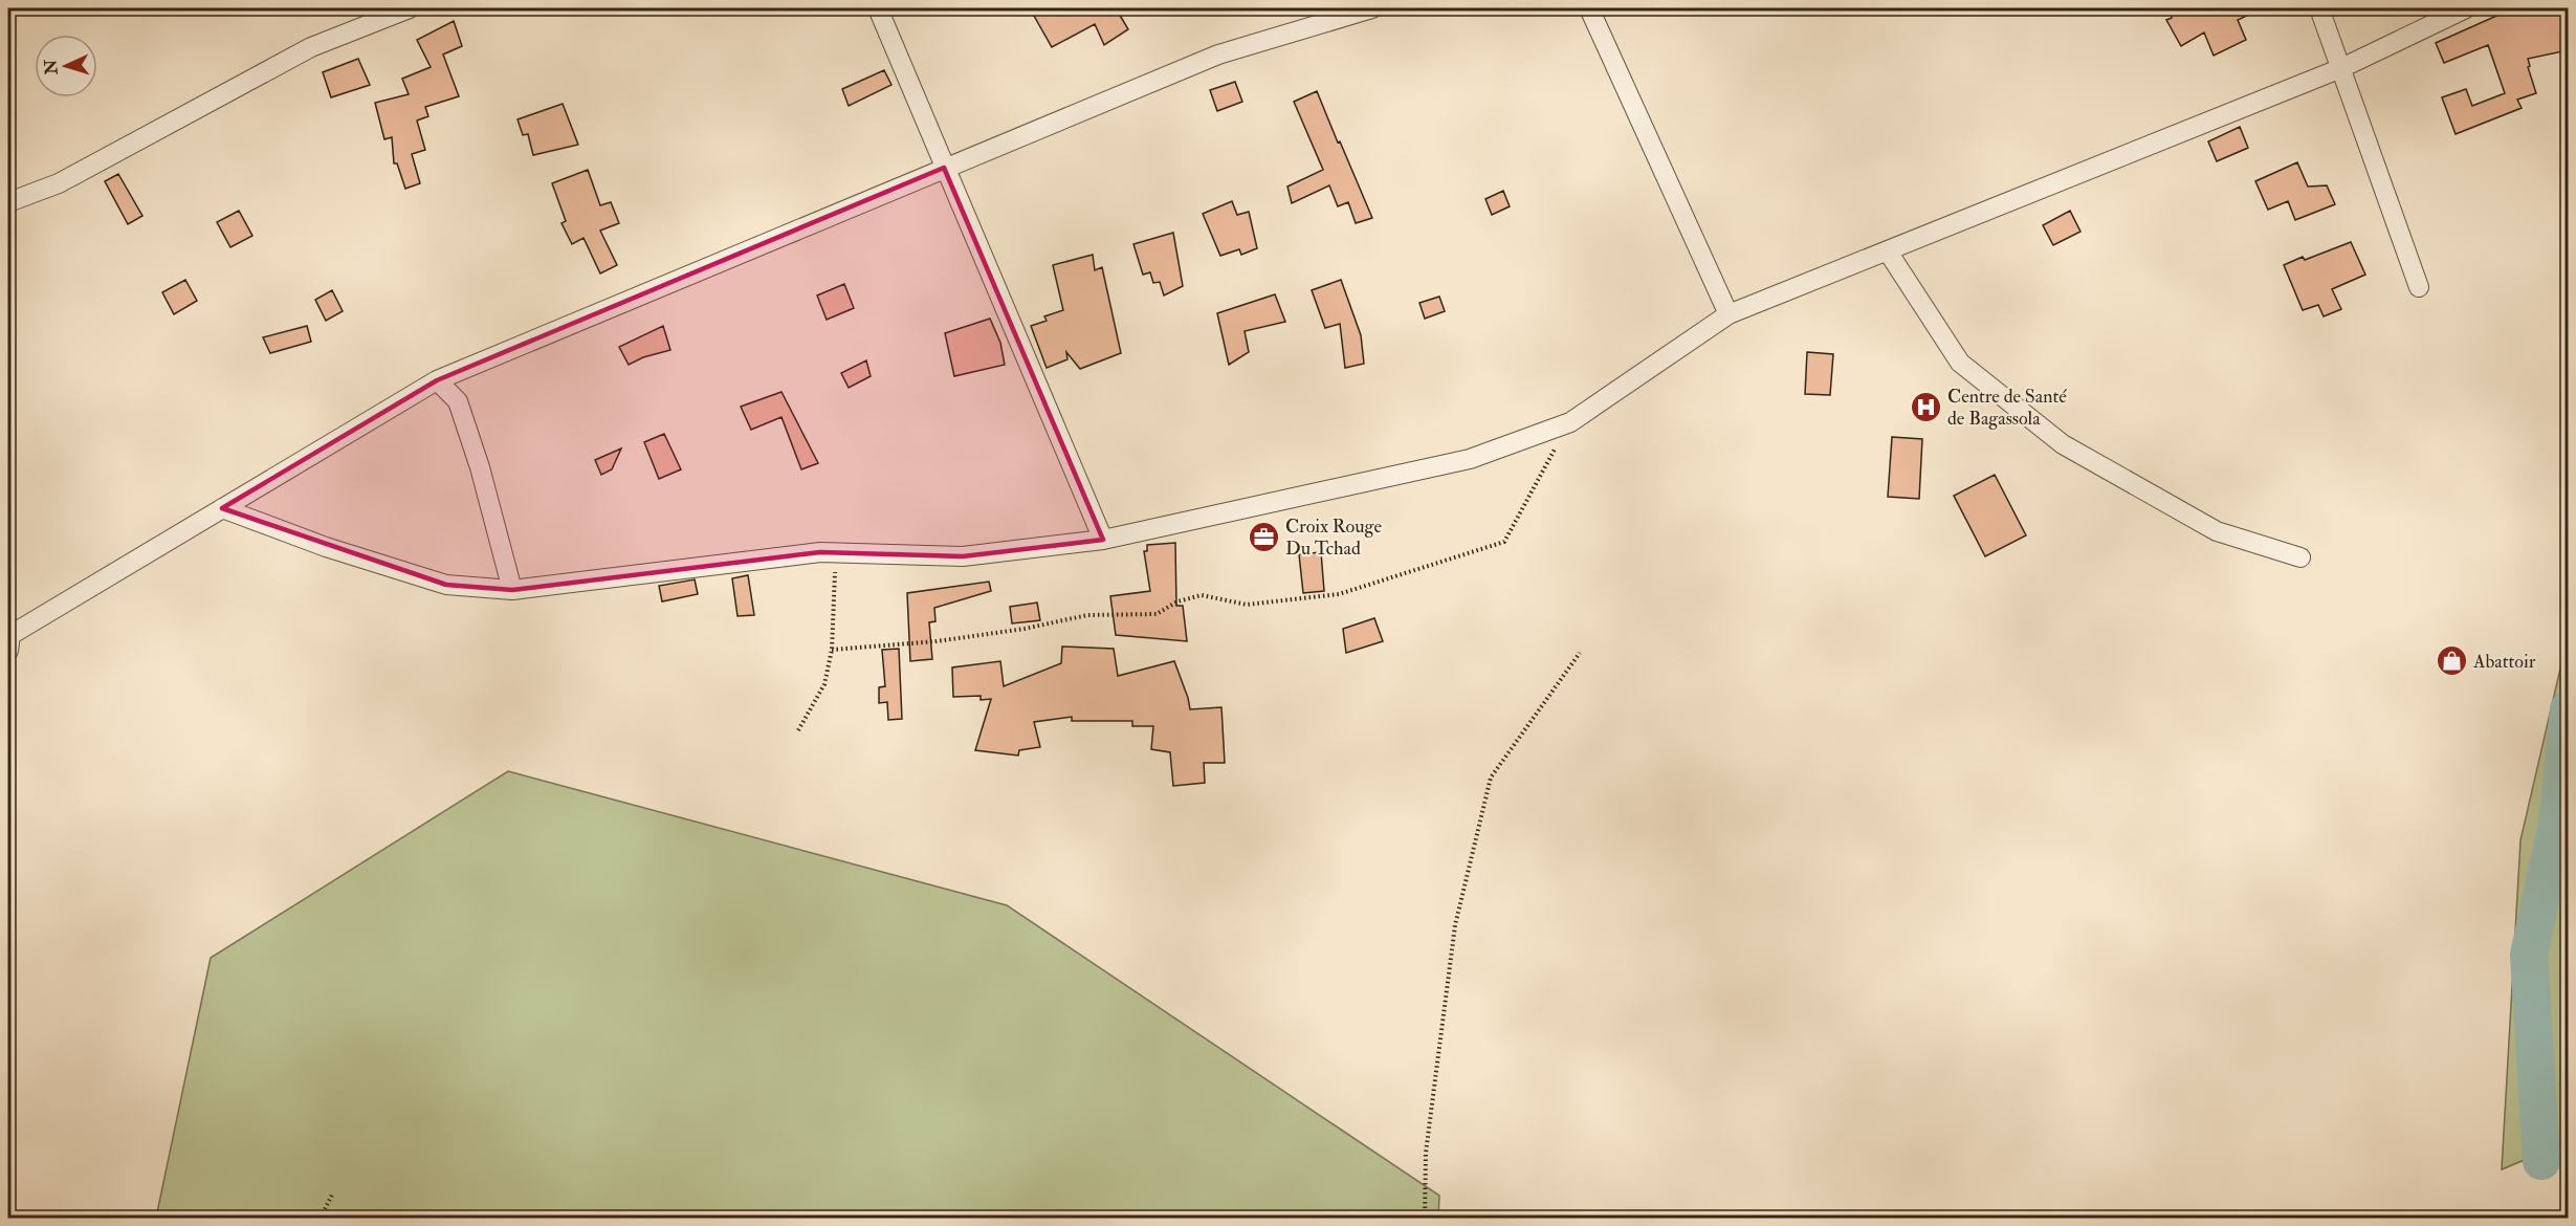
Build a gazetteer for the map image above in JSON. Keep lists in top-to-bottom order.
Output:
{
  "places": {
    "hospital": ["Centre de Santé de Bagassola"],
    "office": ["Croix Rouge Du Tchad"],
    "shop": ["Abattoir"]
  },
  "north": "left"
}
